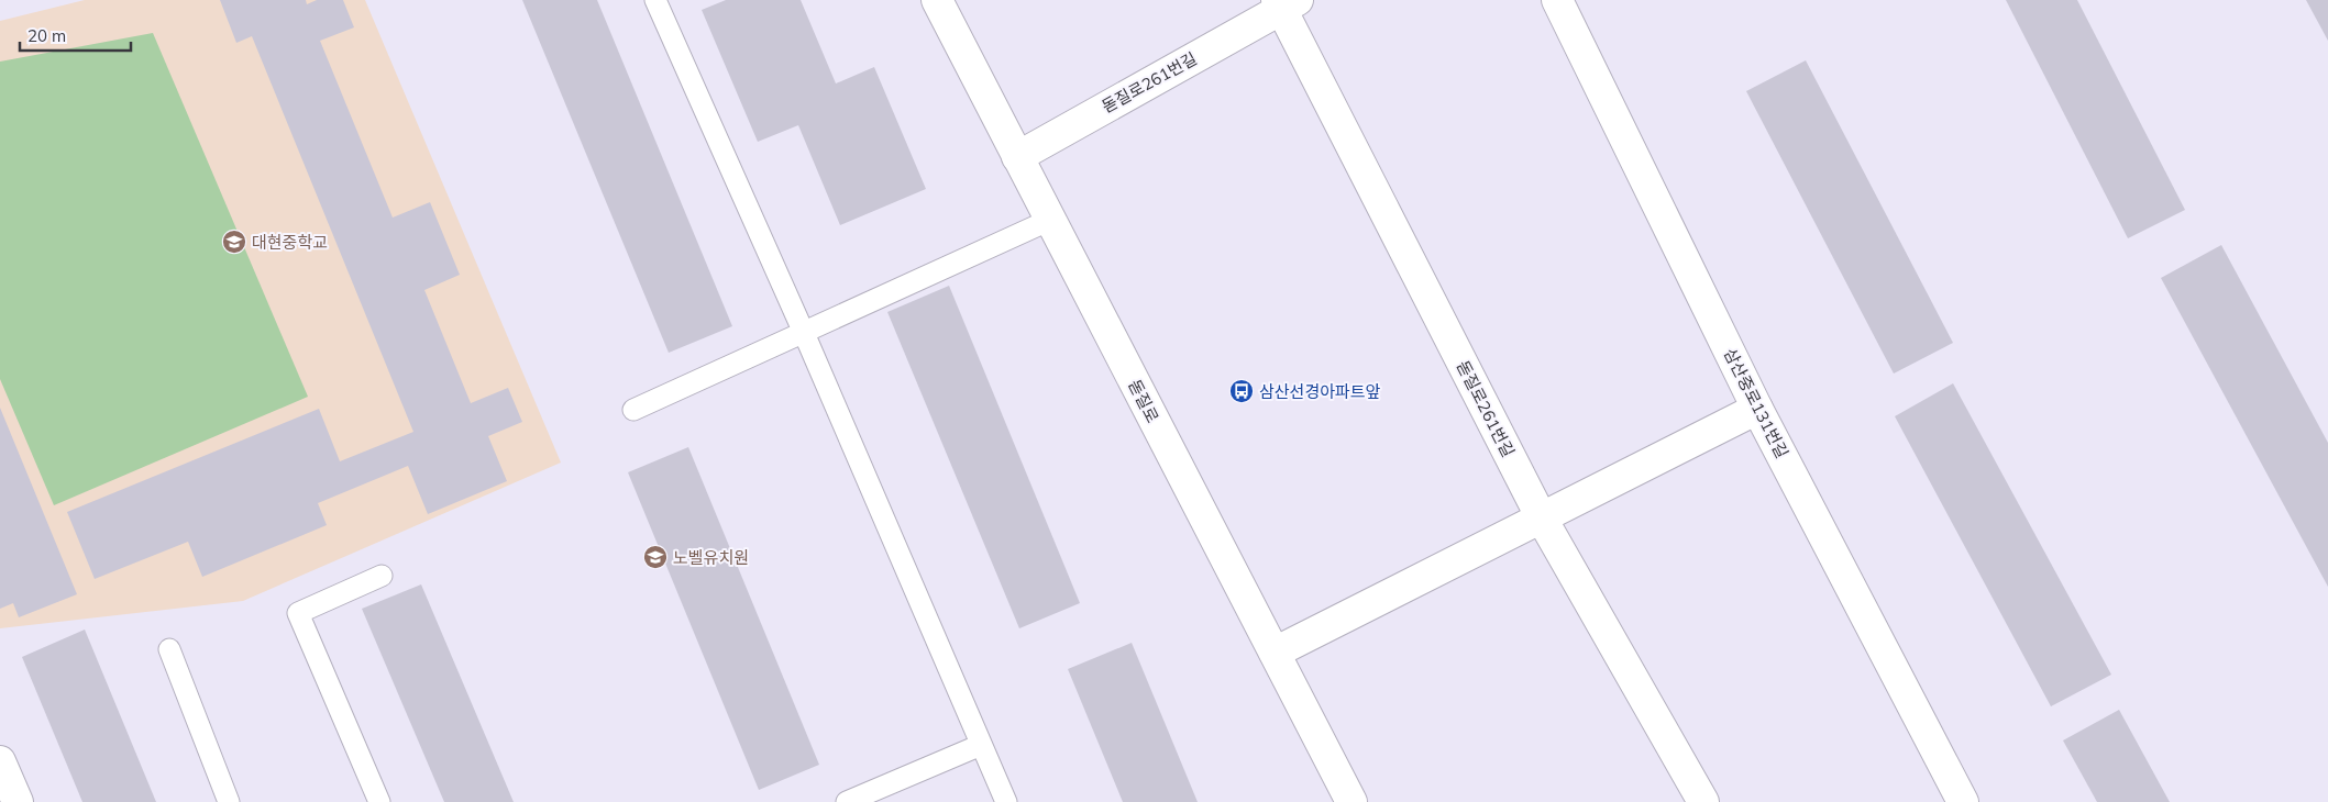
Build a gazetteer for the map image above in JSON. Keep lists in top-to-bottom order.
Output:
{
  "streets": {
    "street": ["돋질로261번길", "돋질로", "삼산중로131번길"]
  },
  "crossings": [
    ["돋질로261번길", "돋질로"]
  ],
  "places": {
    "school or university": ["대현중학교", "노벨유치원"],
    "bus stop": ["삼산선경아파트앞"]
  },
  "scale_bar": "20 m"
}
